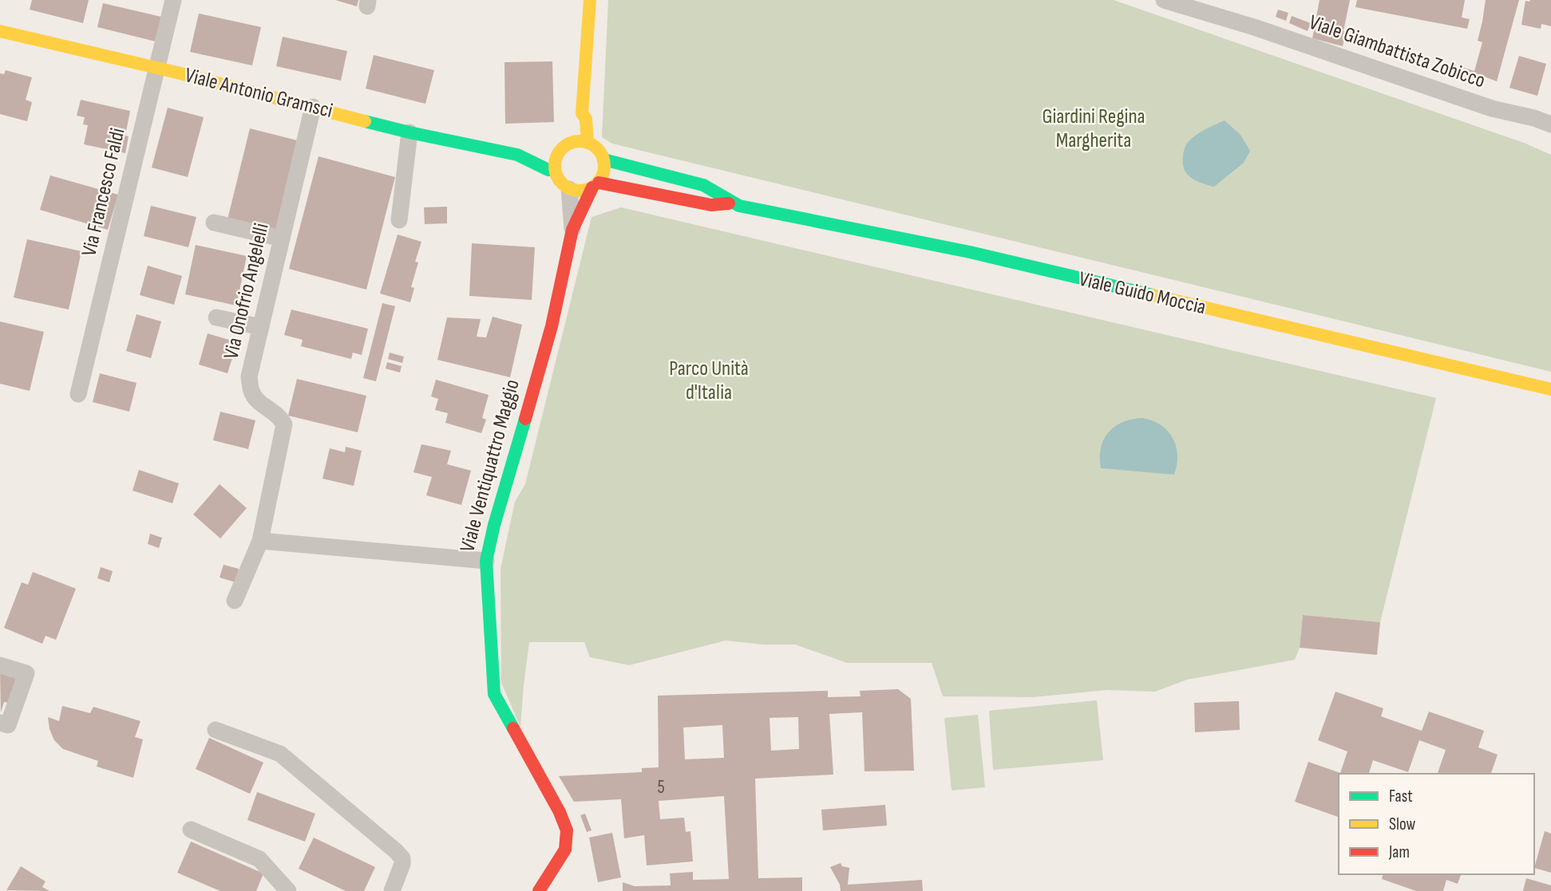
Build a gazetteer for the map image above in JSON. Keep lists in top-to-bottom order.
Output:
{
  "streets": {
    "main road": ["Viale Antonio Gramsci", "Viale Guido Moccia", "Viale Ventiquattro Maggio"],
    "street": ["Viale Giambattista Zobicco", "Via Francesco Faldi", "Via Onofrio Angelelli"]
  },
  "crossings": [
    ["Viale Antonio Gramsci", "Via Francesco Faldi"],
    ["Viale Antonio Gramsci", "Via Onofrio Angelelli"],
    ["Viale Antonio Gramsci", "Viale Guido Moccia"],
    ["Viale Antonio Gramsci", "Viale Ventiquattro Maggio"],
    ["Viale Guido Moccia", "Viale Ventiquattro Maggio"]
  ],
  "parks": ["Giardini Regina Margherita", "Parco Unità d'Italia"],
  "house_numbers": ["5"],
  "legend": ["Fast", "Slow", "Jam"]
}
